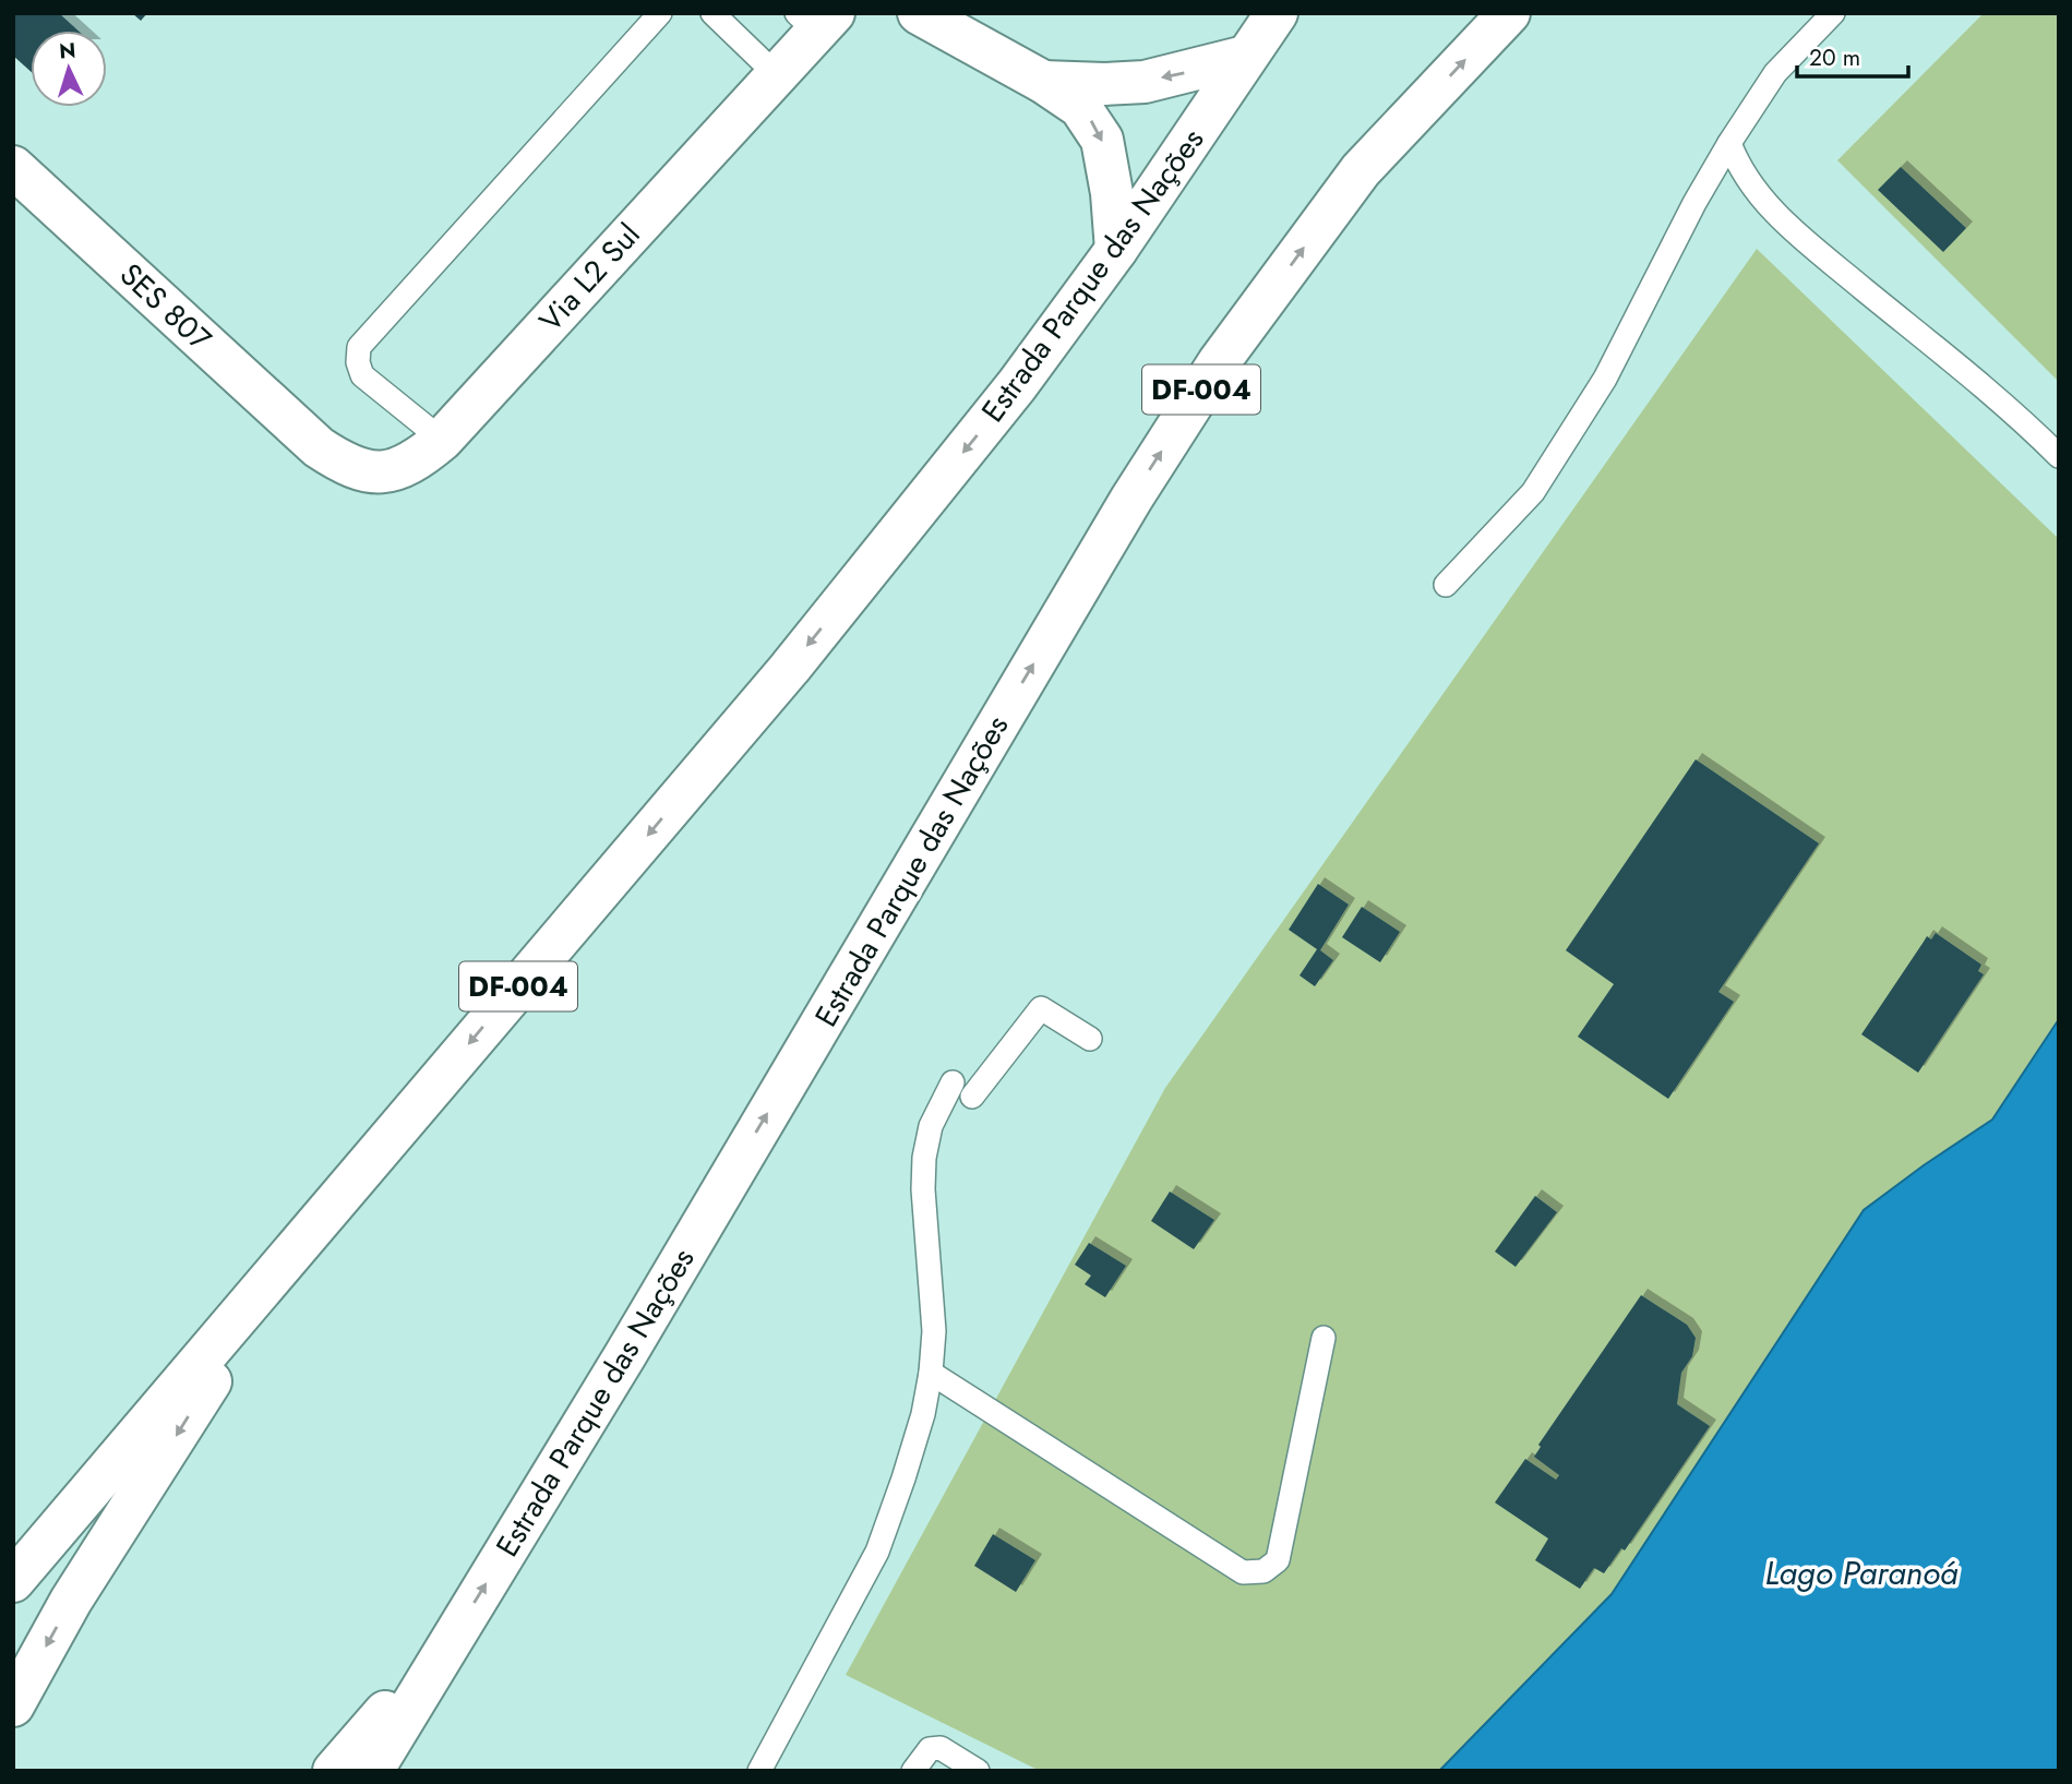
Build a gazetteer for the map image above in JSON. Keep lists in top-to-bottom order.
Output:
{
  "streets": {
    "main road": [
      "Estrada Parque das Nações",
      "Via L2 Sul",
      "SES 807",
      "DF-004"
    ]
  },
  "crossings": [
    ["Via L2 Sul", "SES 807"]
  ],
  "water": ["Lago Paranoá"],
  "scale_bar": "20 m",
  "north": "top"
}
